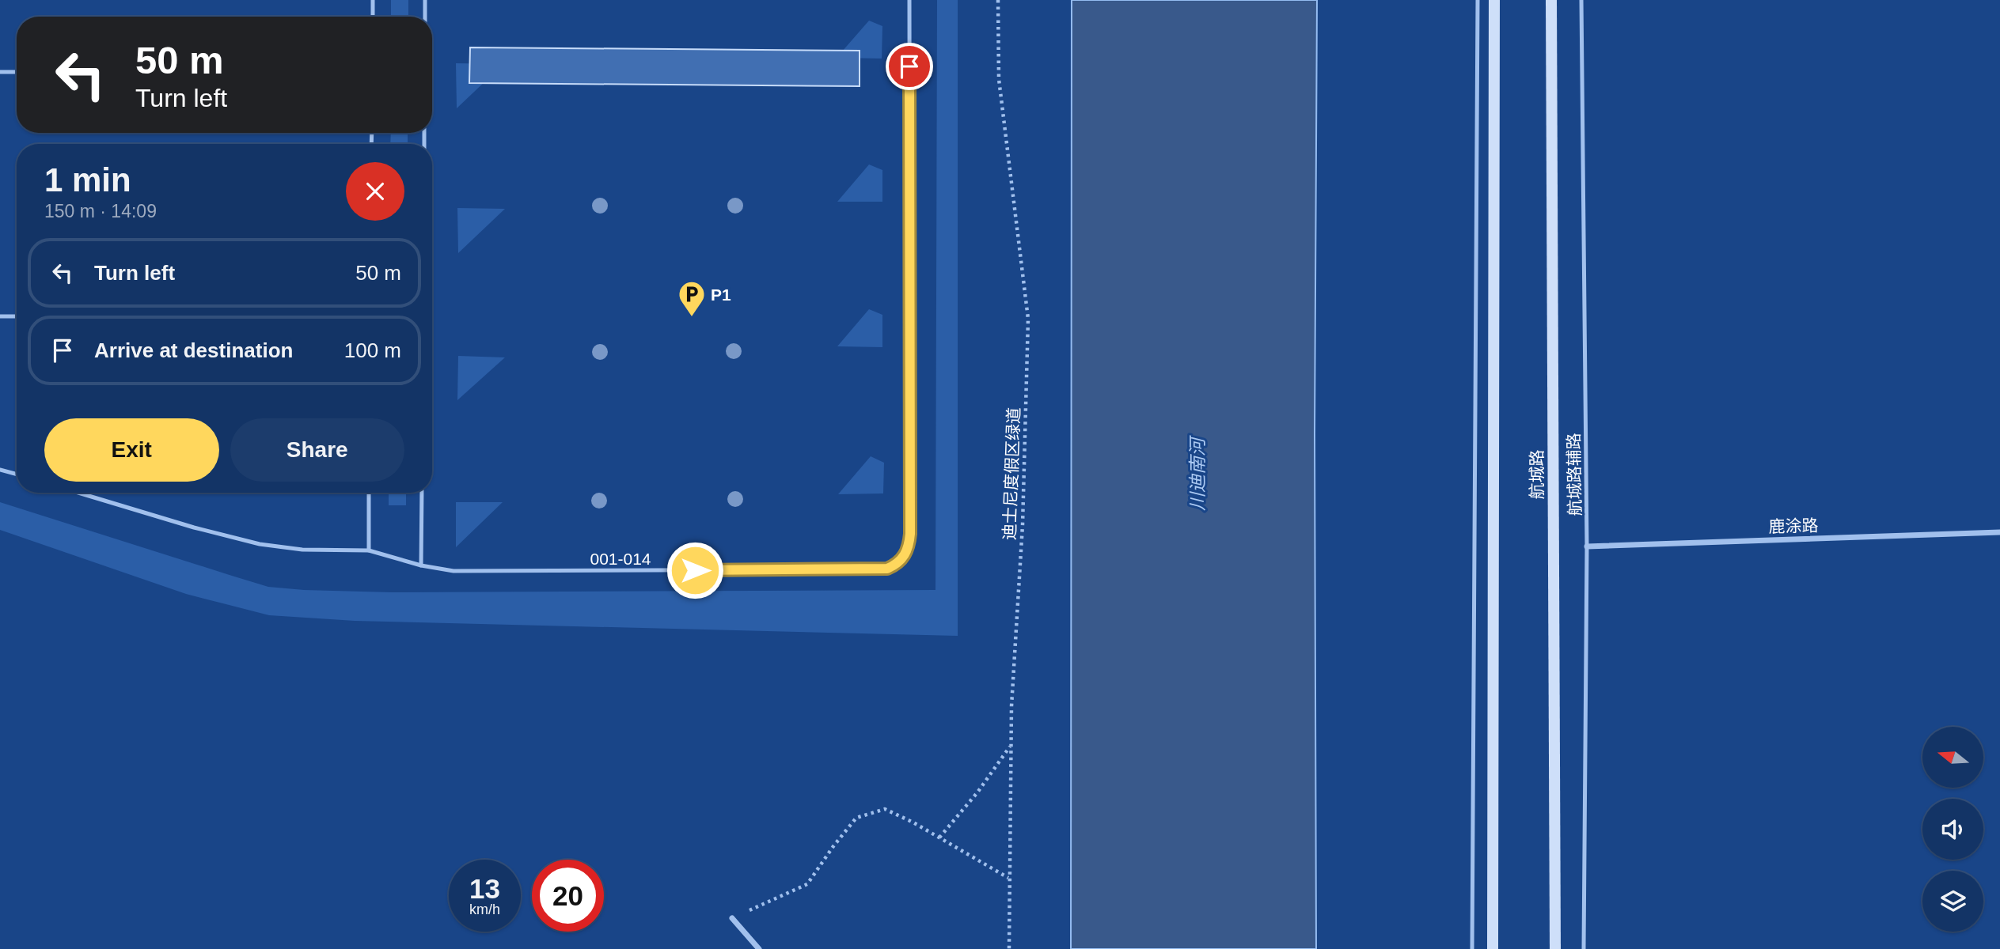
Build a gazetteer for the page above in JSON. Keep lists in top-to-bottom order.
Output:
{
  "streets": {
    "main road": ["航城路"],
    "street": ["鹿涂路"],
    "lane": ["航城路辅路", "001-014"],
    "path": ["迪士尼度假区绿道"]
  },
  "crossings": [
    ["航城路辅路", "鹿涂路"]
  ],
  "water": ["川迪南河"],
  "places": {
    "parking": ["P1"]
  },
  "north": "left",
  "page": {
    "turn": ["50 m", "Turn left"],
    "heading": ["1 min", "150 m · 14:09"],
    "list": [
      {
        "name": "Turn left",
        "value": "50 m"
      },
      {
        "name": "Arrive at destination",
        "value": "100 m"
      }
    ],
    "buttons": ["Exit", "Share"],
    "speed": "13 km/h",
    "limit": "20"
  }
}
